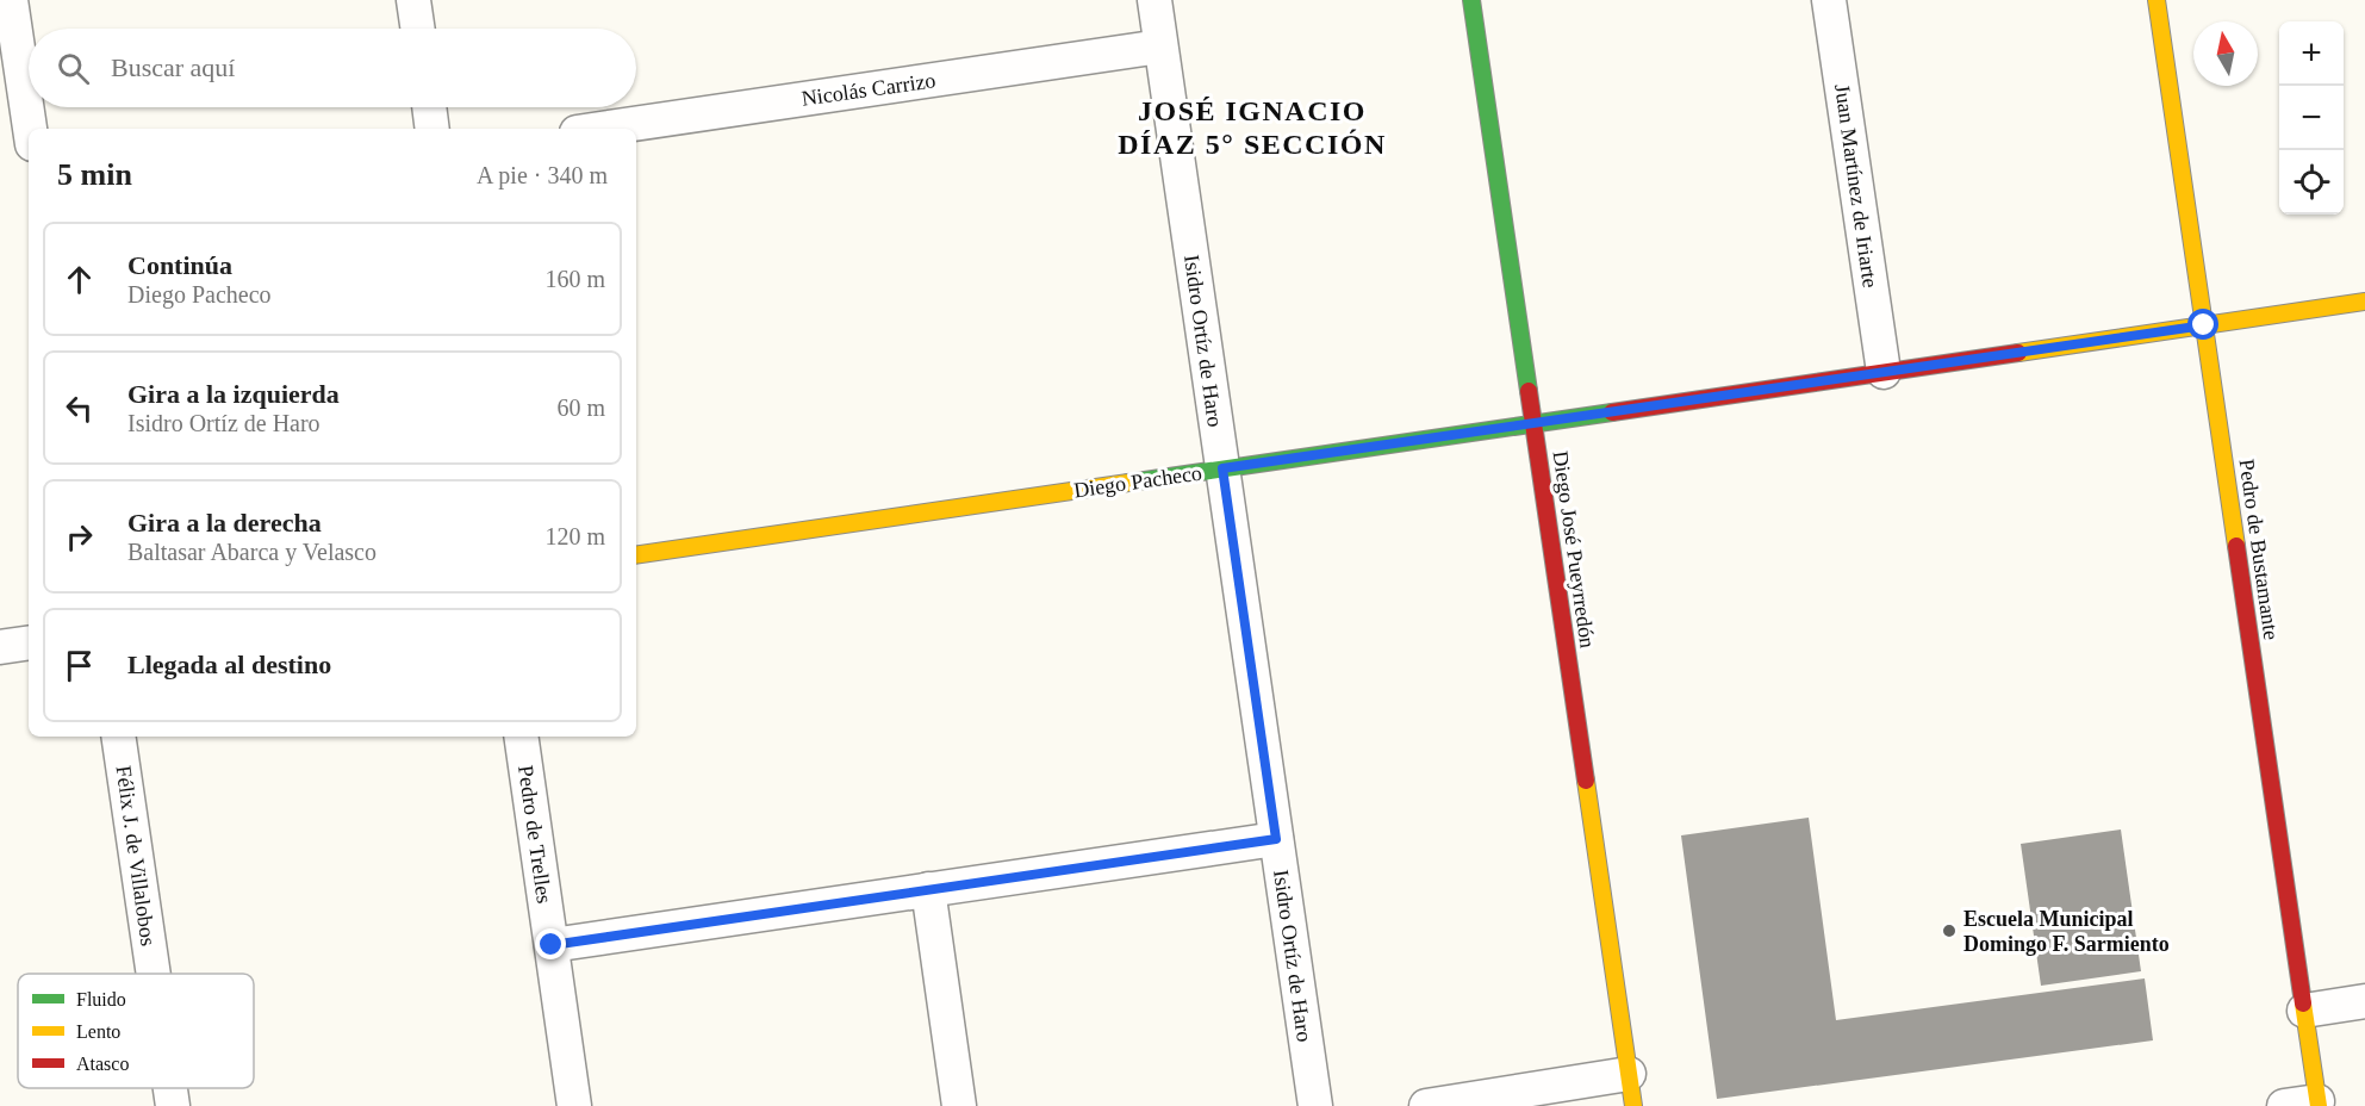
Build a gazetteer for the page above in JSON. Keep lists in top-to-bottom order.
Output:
{
  "streets": {
    "street": [
      "Nicolás Carrizo",
      "Juan Martínez de Iriarte",
      "Isidro Ortíz de Haro",
      "Diego Pacheco",
      "Diego José Pueyrredón",
      "Pedro de Bustamante",
      "Pedro de Trelles",
      "Félix J. de Villalobos"
    ]
  },
  "crossings": [
    ["Nicolás Carrizo", "Isidro Ortíz de Haro"],
    ["Juan Martínez de Iriarte", "Diego Pacheco"],
    ["Isidro Ortíz de Haro", "Diego Pacheco"],
    ["Diego Pacheco", "Diego José Pueyrredón"],
    ["Diego Pacheco", "Pedro de Bustamante"]
  ],
  "districts": ["JOSÉ IGNACIO DÍAZ 5° SECCIÓN"],
  "places": ["Escuela Municipal Domingo F. Sarmiento"],
  "legend": ["Fluido", "Lento", "Atasco"],
  "north": "top",
  "page": {
    "map_buttons": ["+", "−"],
    "search": "Buscar aquí",
    "heading": ["5 min", "A pie · 340 m"],
    "list": [
      ["Continúa", "Diego Pacheco", "160 m"],
      ["Gira a la izquierda", "Isidro Ortíz de Haro", "60 m"],
      ["Gira a la derecha", "Baltasar Abarca y Velasco", "120 m"],
      "Llegada al destino"
    ]
  }
}
